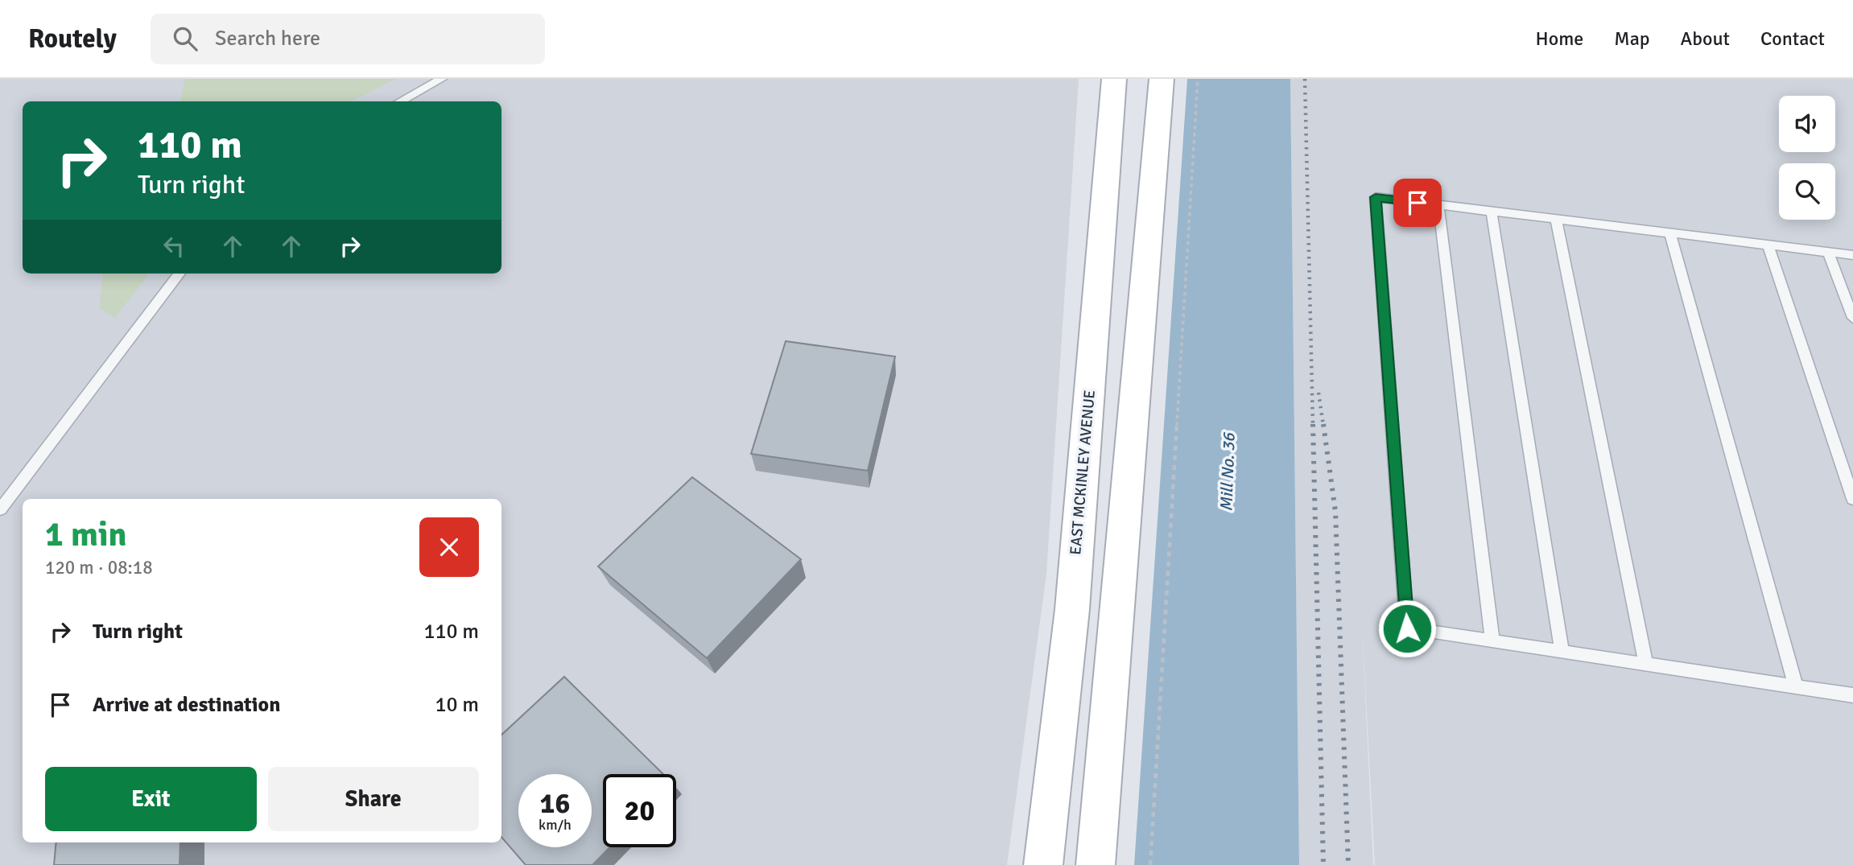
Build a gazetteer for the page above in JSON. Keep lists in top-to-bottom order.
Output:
{
  "streets": {
    "main road": ["EAST MCKINLEY AVENUE"]
  },
  "water": ["Mill No. 36"],
  "page": {
    "header": "Routely",
    "search": "Search here",
    "nav": [
      "Home",
      "Map",
      "About",
      "Contact"
    ],
    "turn": ["110 m", "Turn right"],
    "heading": ["1 min", "120 m · 08:18"],
    "list": [
      {
        "name": "Turn right",
        "value": "110 m"
      },
      {
        "name": "Arrive at destination",
        "value": "10 m"
      }
    ],
    "buttons": ["Exit", "Share"],
    "speed": "16 km/h",
    "limit": "20"
  }
}
